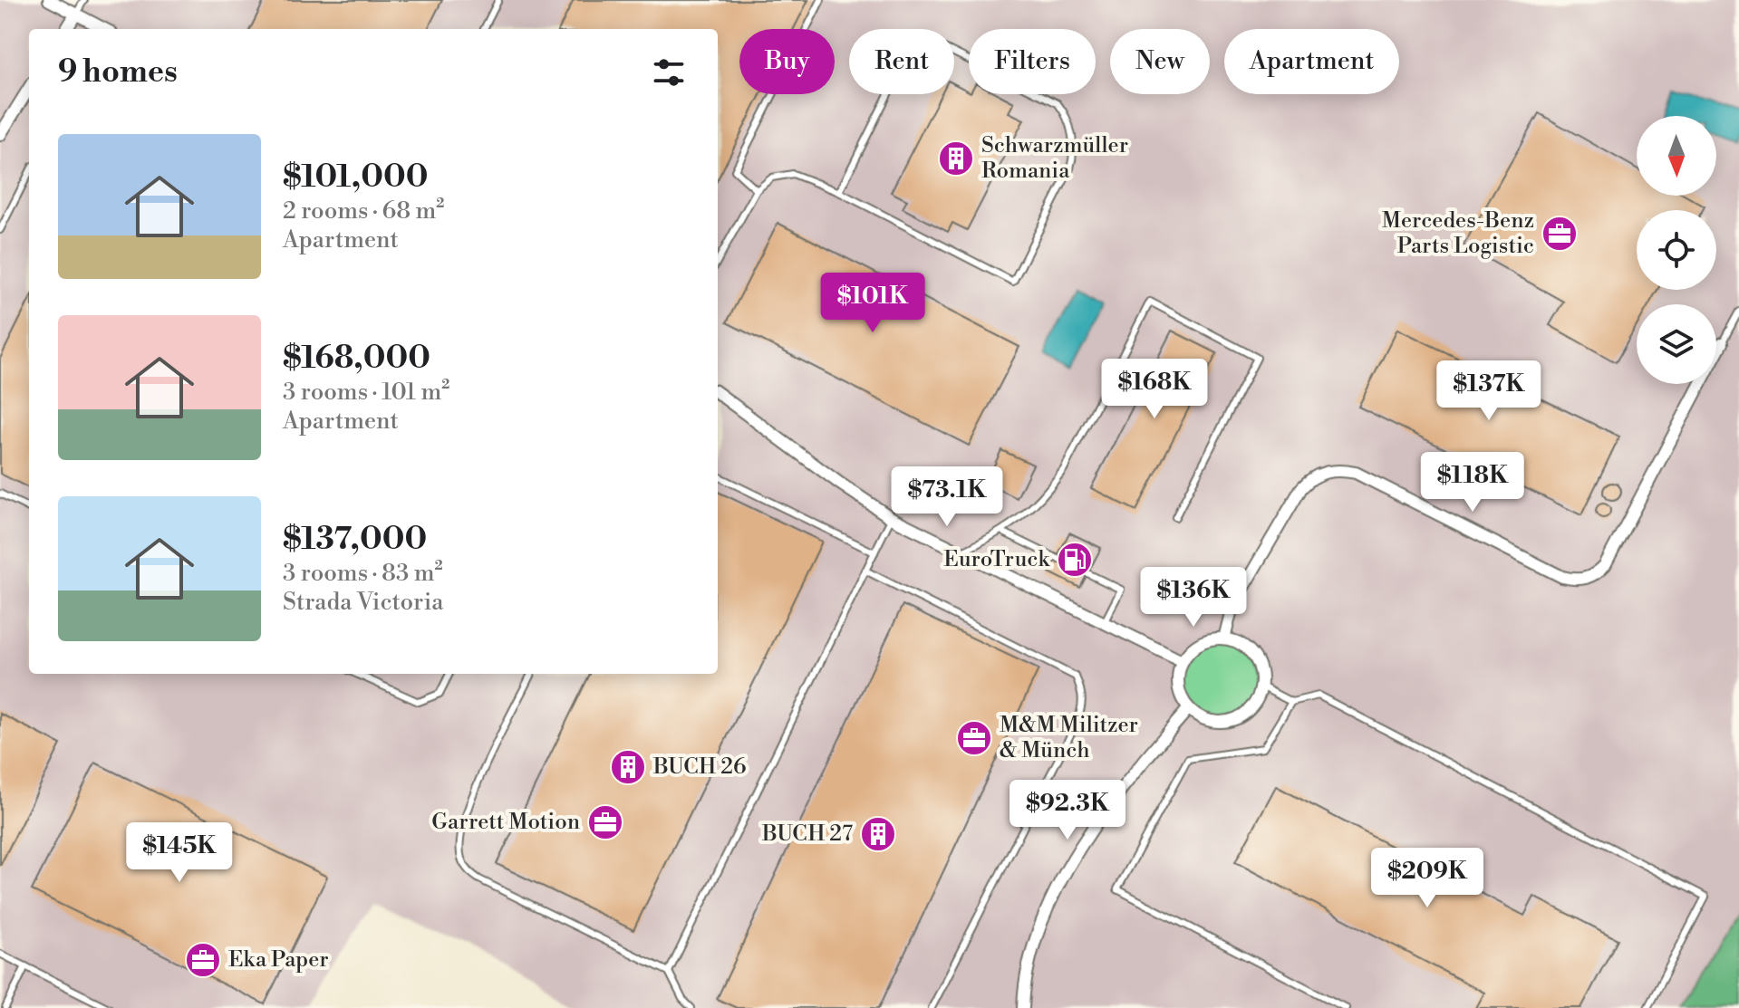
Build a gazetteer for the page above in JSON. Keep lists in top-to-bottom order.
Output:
{
  "places": {
    "building": ["Schwarzmüller Romania", "BUCH 26", "BUCH 27"],
    "office": [
      "Mercedes-Benz Parts Logistic",
      "M&M Militzer & Münch",
      "Garrett Motion",
      "Eka Paper"
    ],
    "fuel station": ["EuroTruck"]
  },
  "north": "bottom",
  "page": {
    "chip": [
      "Buy",
      "Rent",
      "Filters",
      "New",
      "Apartment"
    ],
    "heading": "9 homes",
    "list": [
      {
        "name": "$101,000",
        "note": "2 rooms · 68 m² · Apartment"
      },
      {
        "name": "$168,000",
        "note": "3 rooms · 101 m² · Apartment"
      },
      {
        "name": "$137,000",
        "note": "3 rooms · 83 m² · Strada Victoria"
      }
    ],
    "price": [
      "$101K",
      "$168K",
      "$137K",
      "$118K",
      "$73.1K",
      "$136K",
      "$92.3K",
      "$145K",
      "$209K"
    ]
  }
}
